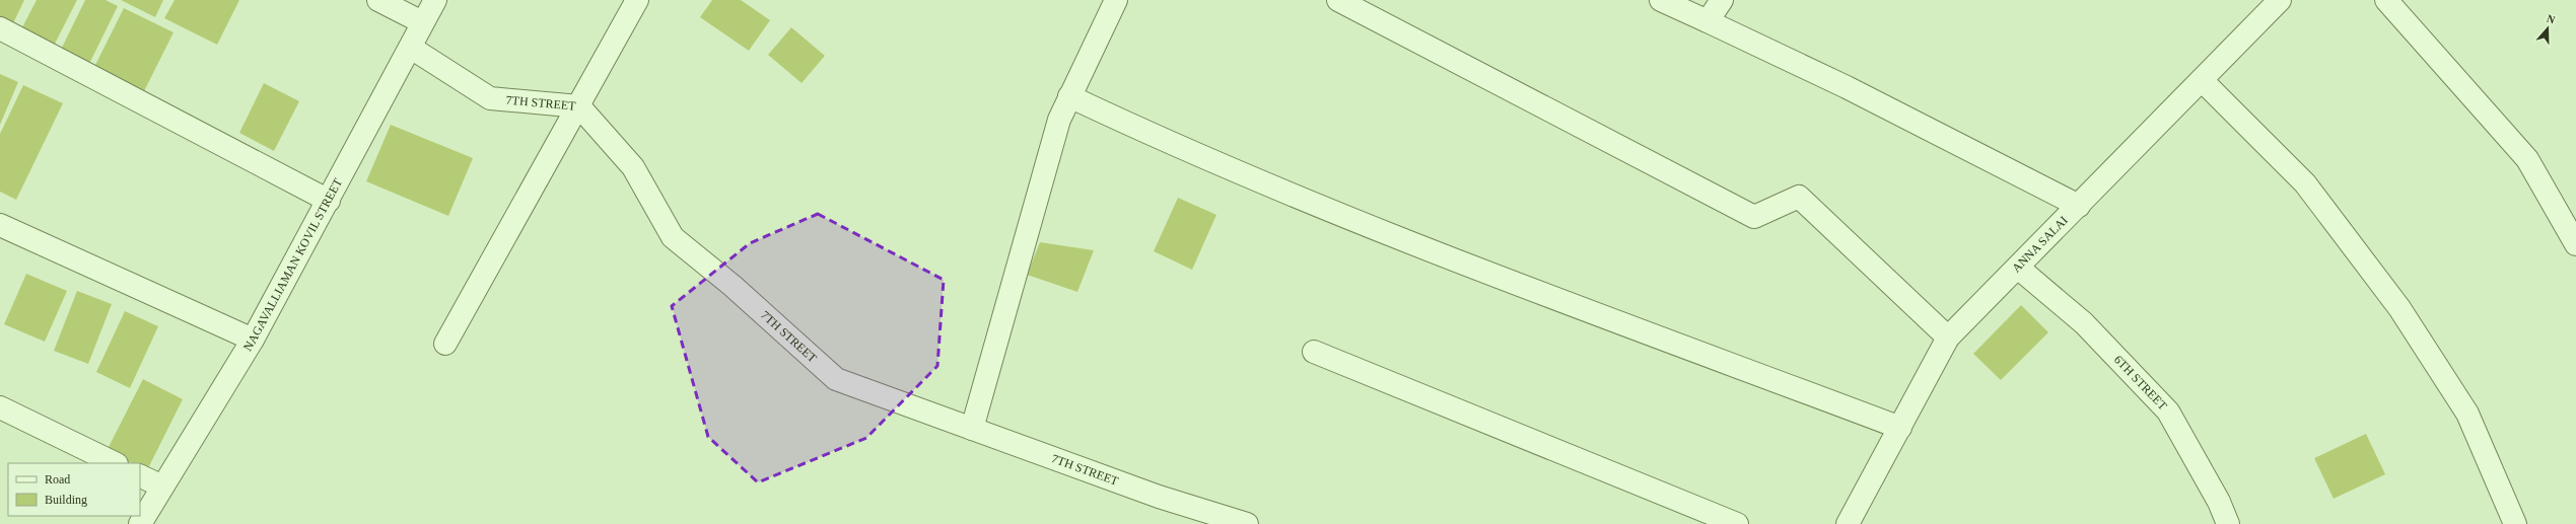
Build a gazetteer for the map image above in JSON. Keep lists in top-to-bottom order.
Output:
{
  "streets": {
    "street": [
      "7TH STREET",
      "ANNA SALAI",
      "NAGAVALLIAMAN KOVIL STREET",
      "6TH STREET"
    ]
  },
  "crossings": [
    ["7TH STREET", "NAGAVALLIAMAN KOVIL STREET"],
    ["ANNA SALAI", "6TH STREET"]
  ],
  "legend": ["Road", "Building"],
  "north": "top"
}
